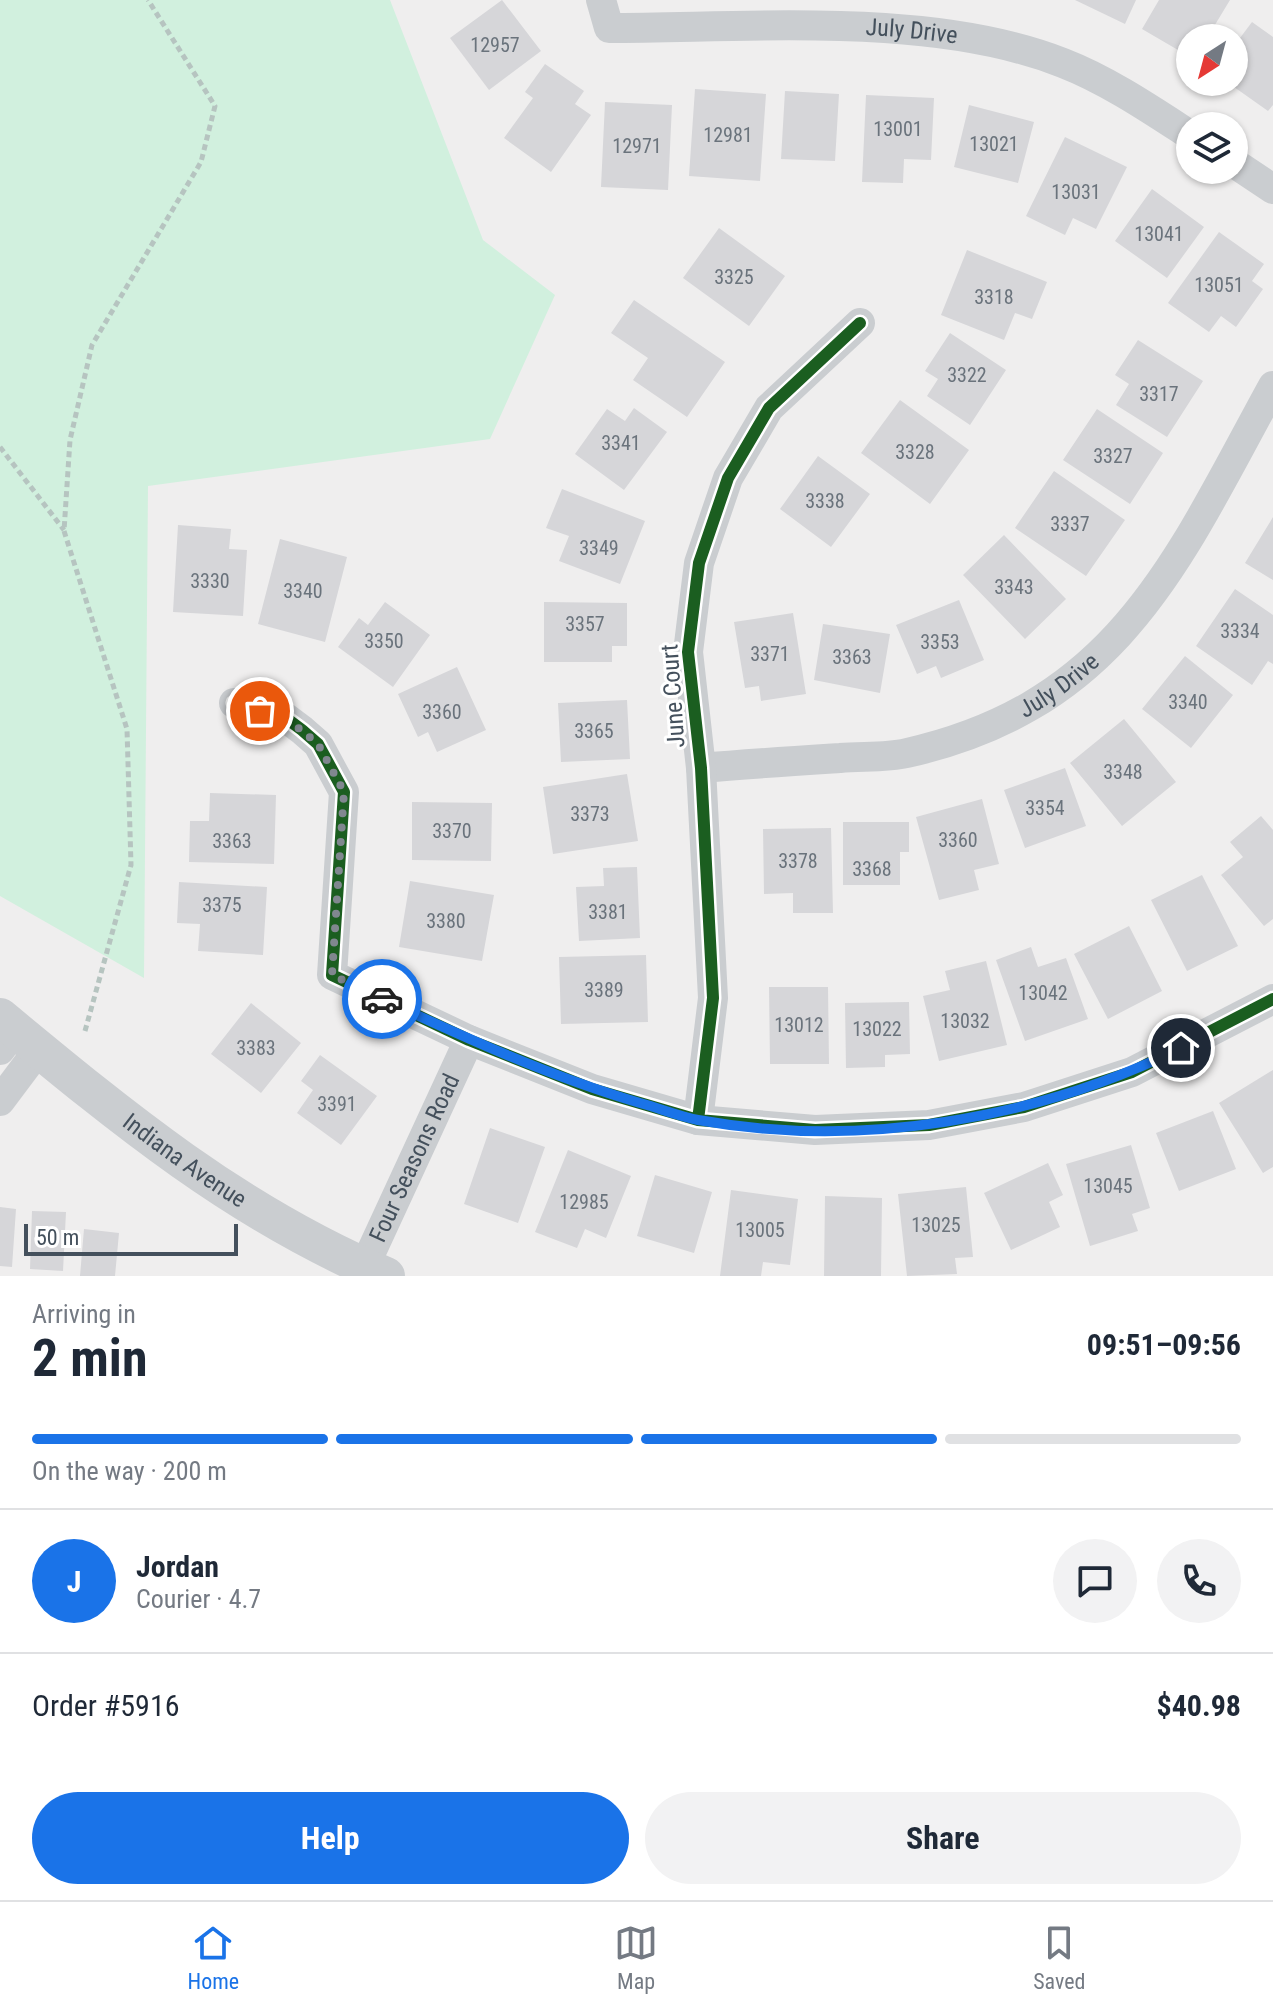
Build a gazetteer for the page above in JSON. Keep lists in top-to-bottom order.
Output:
{
  "streets": {
    "street": [
      "July Drive",
      "June Court",
      "Four Seasons Road",
      "Indiana Avenue"
    ]
  },
  "crossings": [
    ["July Drive", "June Court"],
    ["Four Seasons Road", "Indiana Avenue"]
  ],
  "house_numbers": [
    "12957",
    "13001",
    "12981",
    "13021",
    "12971",
    "13031",
    "13041",
    "3325",
    "13051",
    "3318",
    "3322",
    "3317",
    "3341",
    "3328",
    "3327",
    "3338",
    "3337",
    "3349",
    "3330",
    "3343",
    "3340",
    "3357",
    "3334",
    "3350",
    "3353",
    "3371",
    "3363",
    "3340",
    "3360",
    "3365",
    "3348",
    "3354",
    "3373",
    "3370",
    "3360",
    "3363",
    "3378",
    "3368",
    "3375",
    "3381",
    "3380",
    "3389",
    "13042",
    "13032",
    "13012",
    "13022",
    "3383",
    "3391",
    "13045",
    "12985",
    "13025",
    "13005"
  ],
  "scale_bar": "50 m",
  "north": "bottom left",
  "page": {
    "scale": "50 m",
    "heading": ["2 min", "Arriving in", "09:51–09:56"],
    "panel": [
      "Jordan",
      "Courier · 4.7",
      "Order #5916",
      "$40.98"
    ],
    "bar": "On the way · 200 m",
    "round": "J",
    "buttons": ["Help", "Share"],
    "tabs": ["Home", "Map", "Saved"]
  }
}
